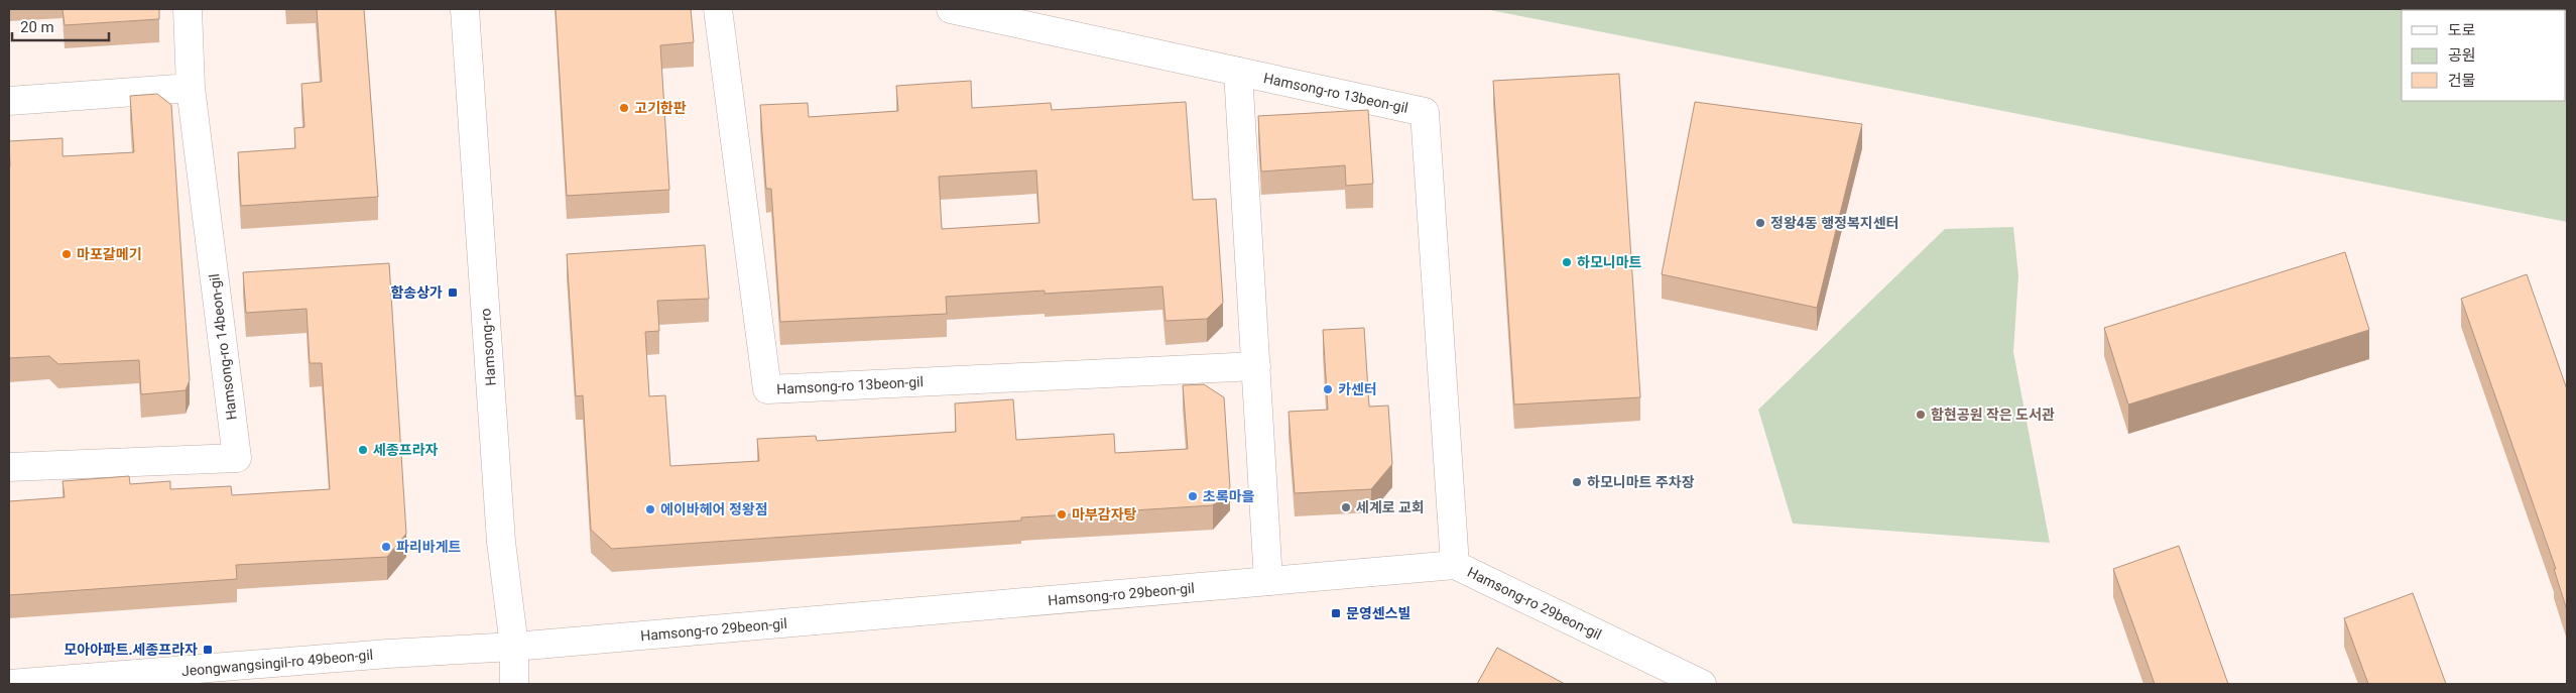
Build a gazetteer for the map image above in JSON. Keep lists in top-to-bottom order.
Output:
{
  "streets": {
    "street": [
      "Hamsong-ro 13beon-gil",
      "Hamsong-ro 14beon-gil",
      "Hamsong-ro",
      "Hamsong-ro 29beon-gil",
      "Jeongwangsingil-ro 49beon-gil"
    ]
  },
  "crossings": [
    ["Hamsong-ro 13beon-gil", "Hamsong-ro 29beon-gil"],
    ["Hamsong-ro", "Hamsong-ro 29beon-gil"],
    ["Hamsong-ro", "Jeongwangsingil-ro 49beon-gil"],
    ["Hamsong-ro 29beon-gil", "Jeongwangsingil-ro 49beon-gil"]
  ],
  "places": {
    "other": [
      "고기한판",
      "정왕4동 행정복지센터",
      "마포갈메기",
      "하모니마트",
      "카센터",
      "함현공원 작은 도서관",
      "세종프라자",
      "하모니마트 주차장",
      "초록마을",
      "세계로 교회",
      "에이바헤어 정왕점",
      "마부감자탕",
      "파리바게트"
    ],
    "transit": ["함송상가", "문영센스빌", "모아아파트.세종프라자"]
  },
  "legend": ["도로", "공원", "건물"],
  "scale_bar": "20 m"
}
